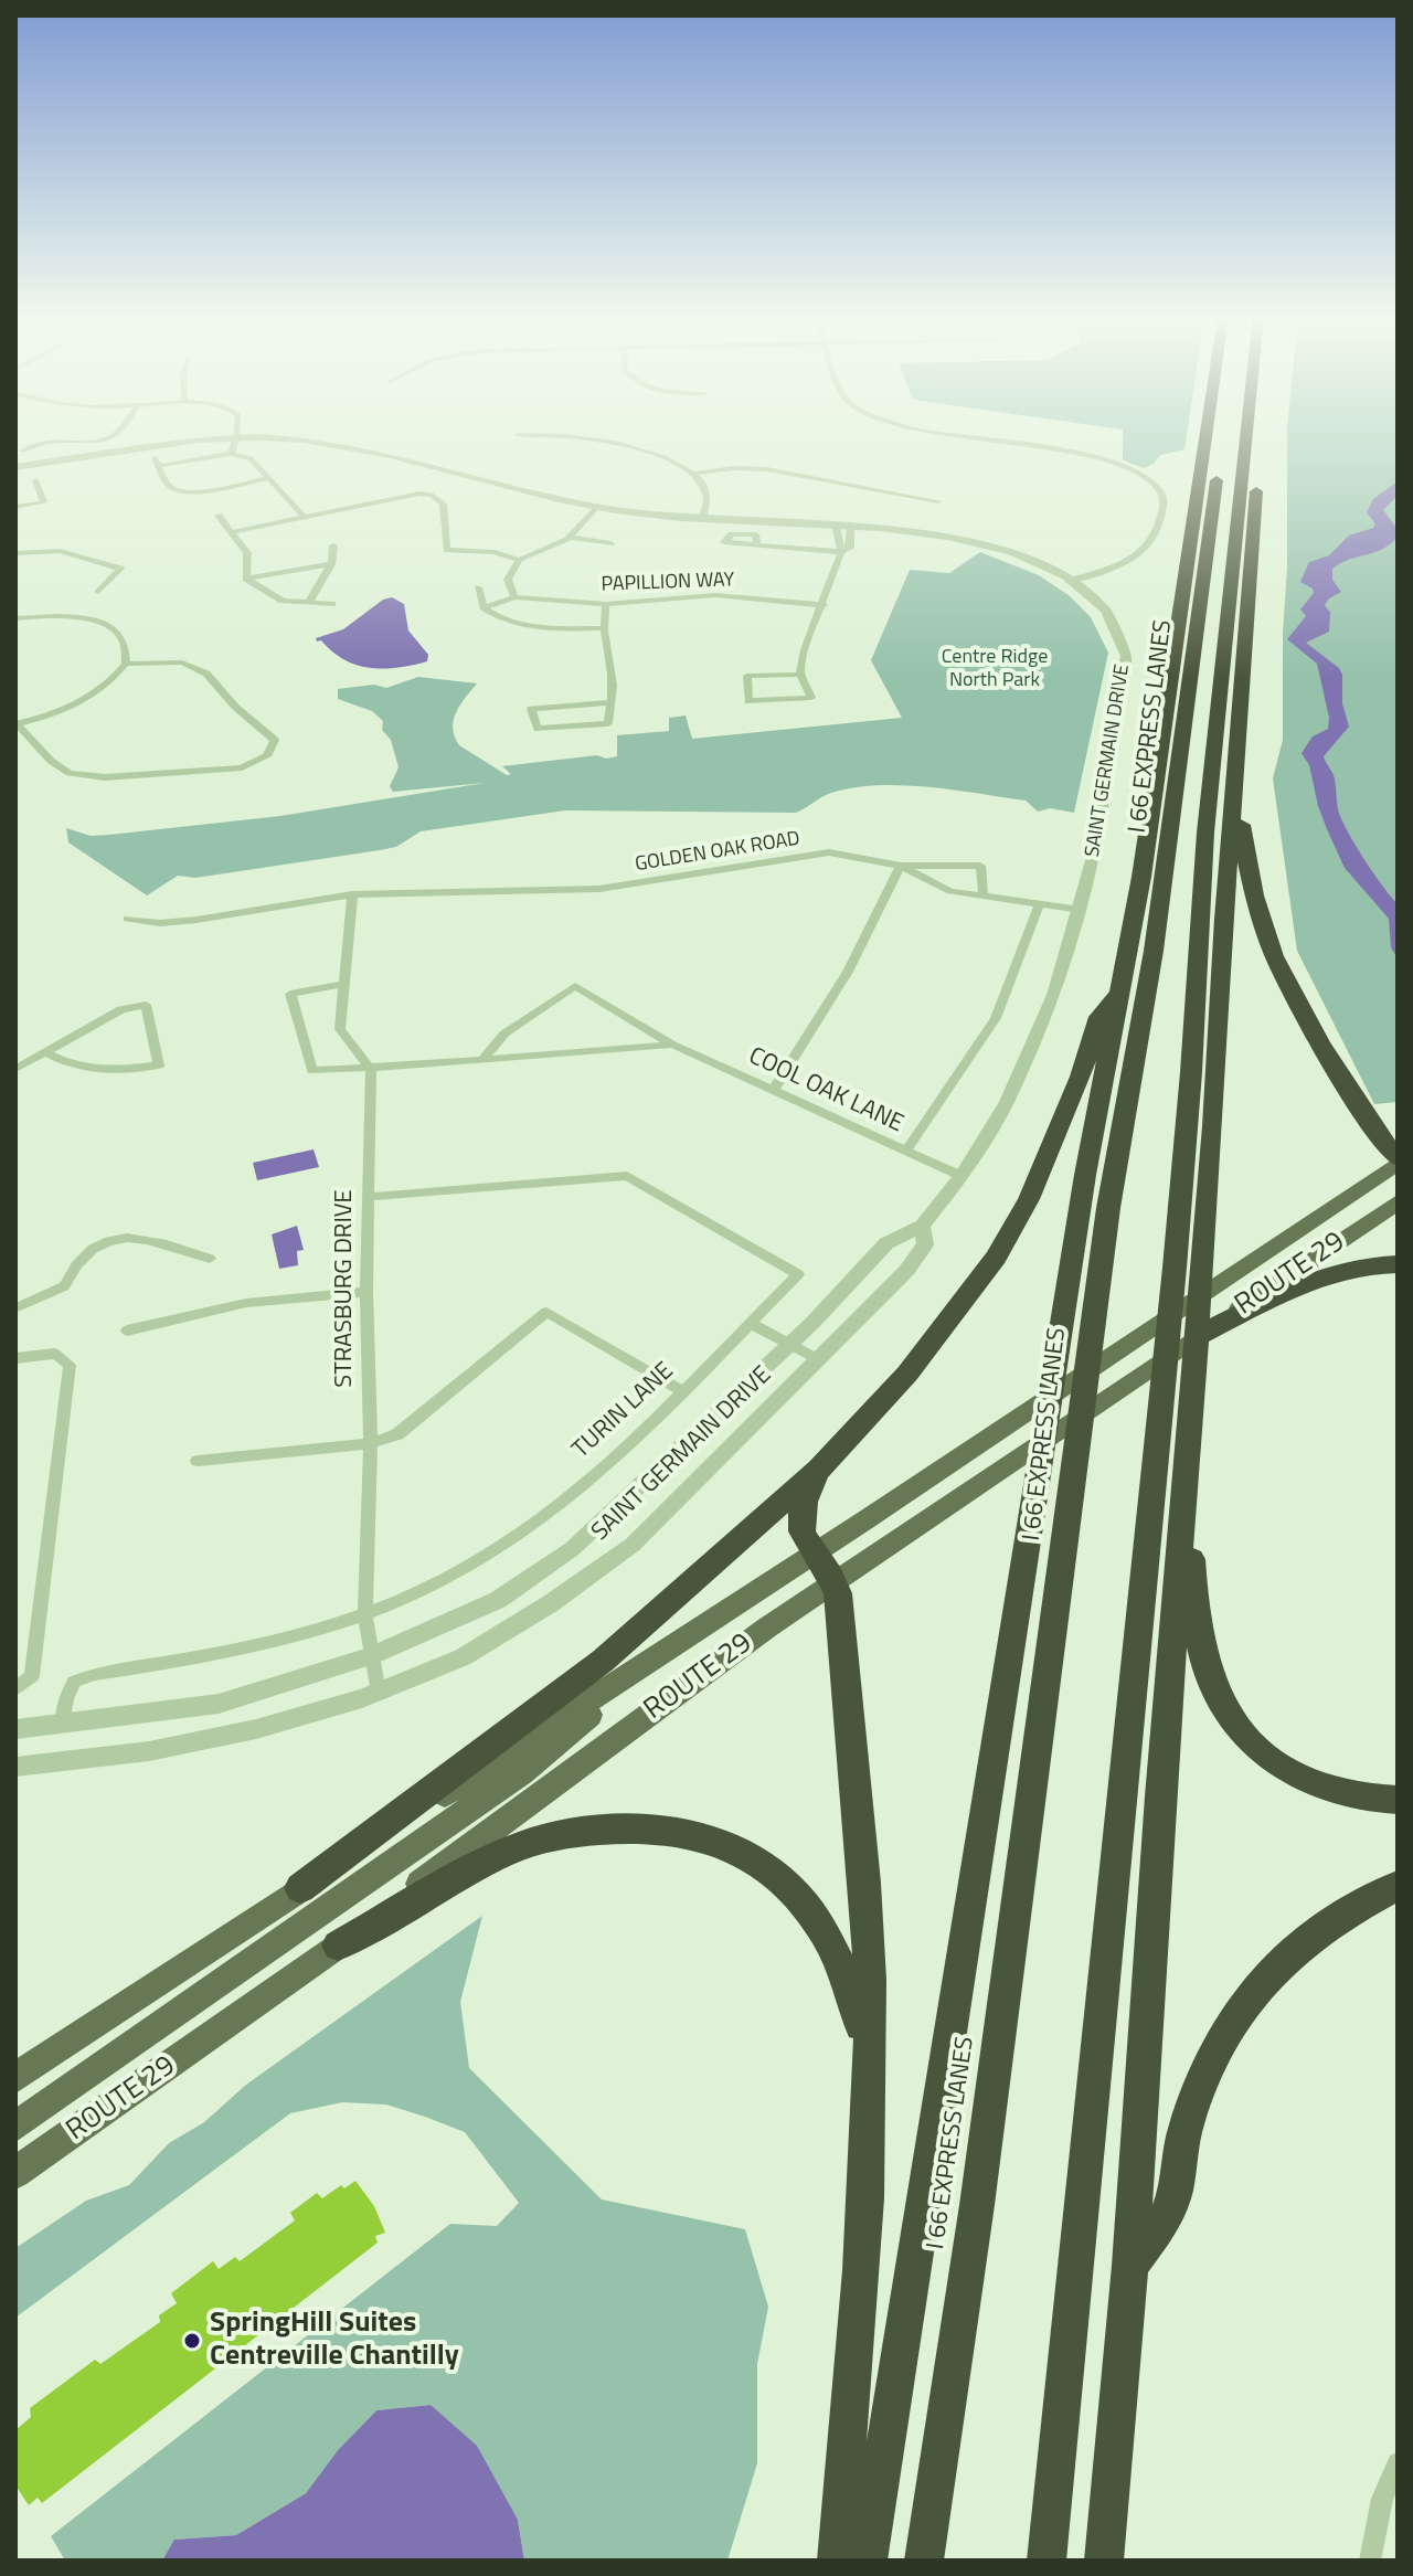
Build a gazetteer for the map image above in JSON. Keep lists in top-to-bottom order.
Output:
{
  "streets": {
    "highway": ["I 66 EXPRESS LANES"],
    "main road": ["ROUTE 29"],
    "street": [
      "PAPILLION WAY",
      "SAINT GERMAIN DRIVE",
      "GOLDEN OAK ROAD",
      "COOL OAK LANE",
      "STRASBURG DRIVE",
      "TURIN LANE"
    ]
  },
  "crossings": [
    ["SAINT GERMAIN DRIVE", "GOLDEN OAK ROAD"],
    ["SAINT GERMAIN DRIVE", "COOL OAK LANE"],
    ["SAINT GERMAIN DRIVE", "STRASBURG DRIVE"],
    ["SAINT GERMAIN DRIVE", "TURIN LANE"],
    ["COOL OAK LANE", "STRASBURG DRIVE"],
    ["STRASBURG DRIVE", "TURIN LANE"]
  ],
  "parks": ["Centre Ridge North Park"],
  "places": ["SpringHill Suites Centreville Chantilly"]
}
